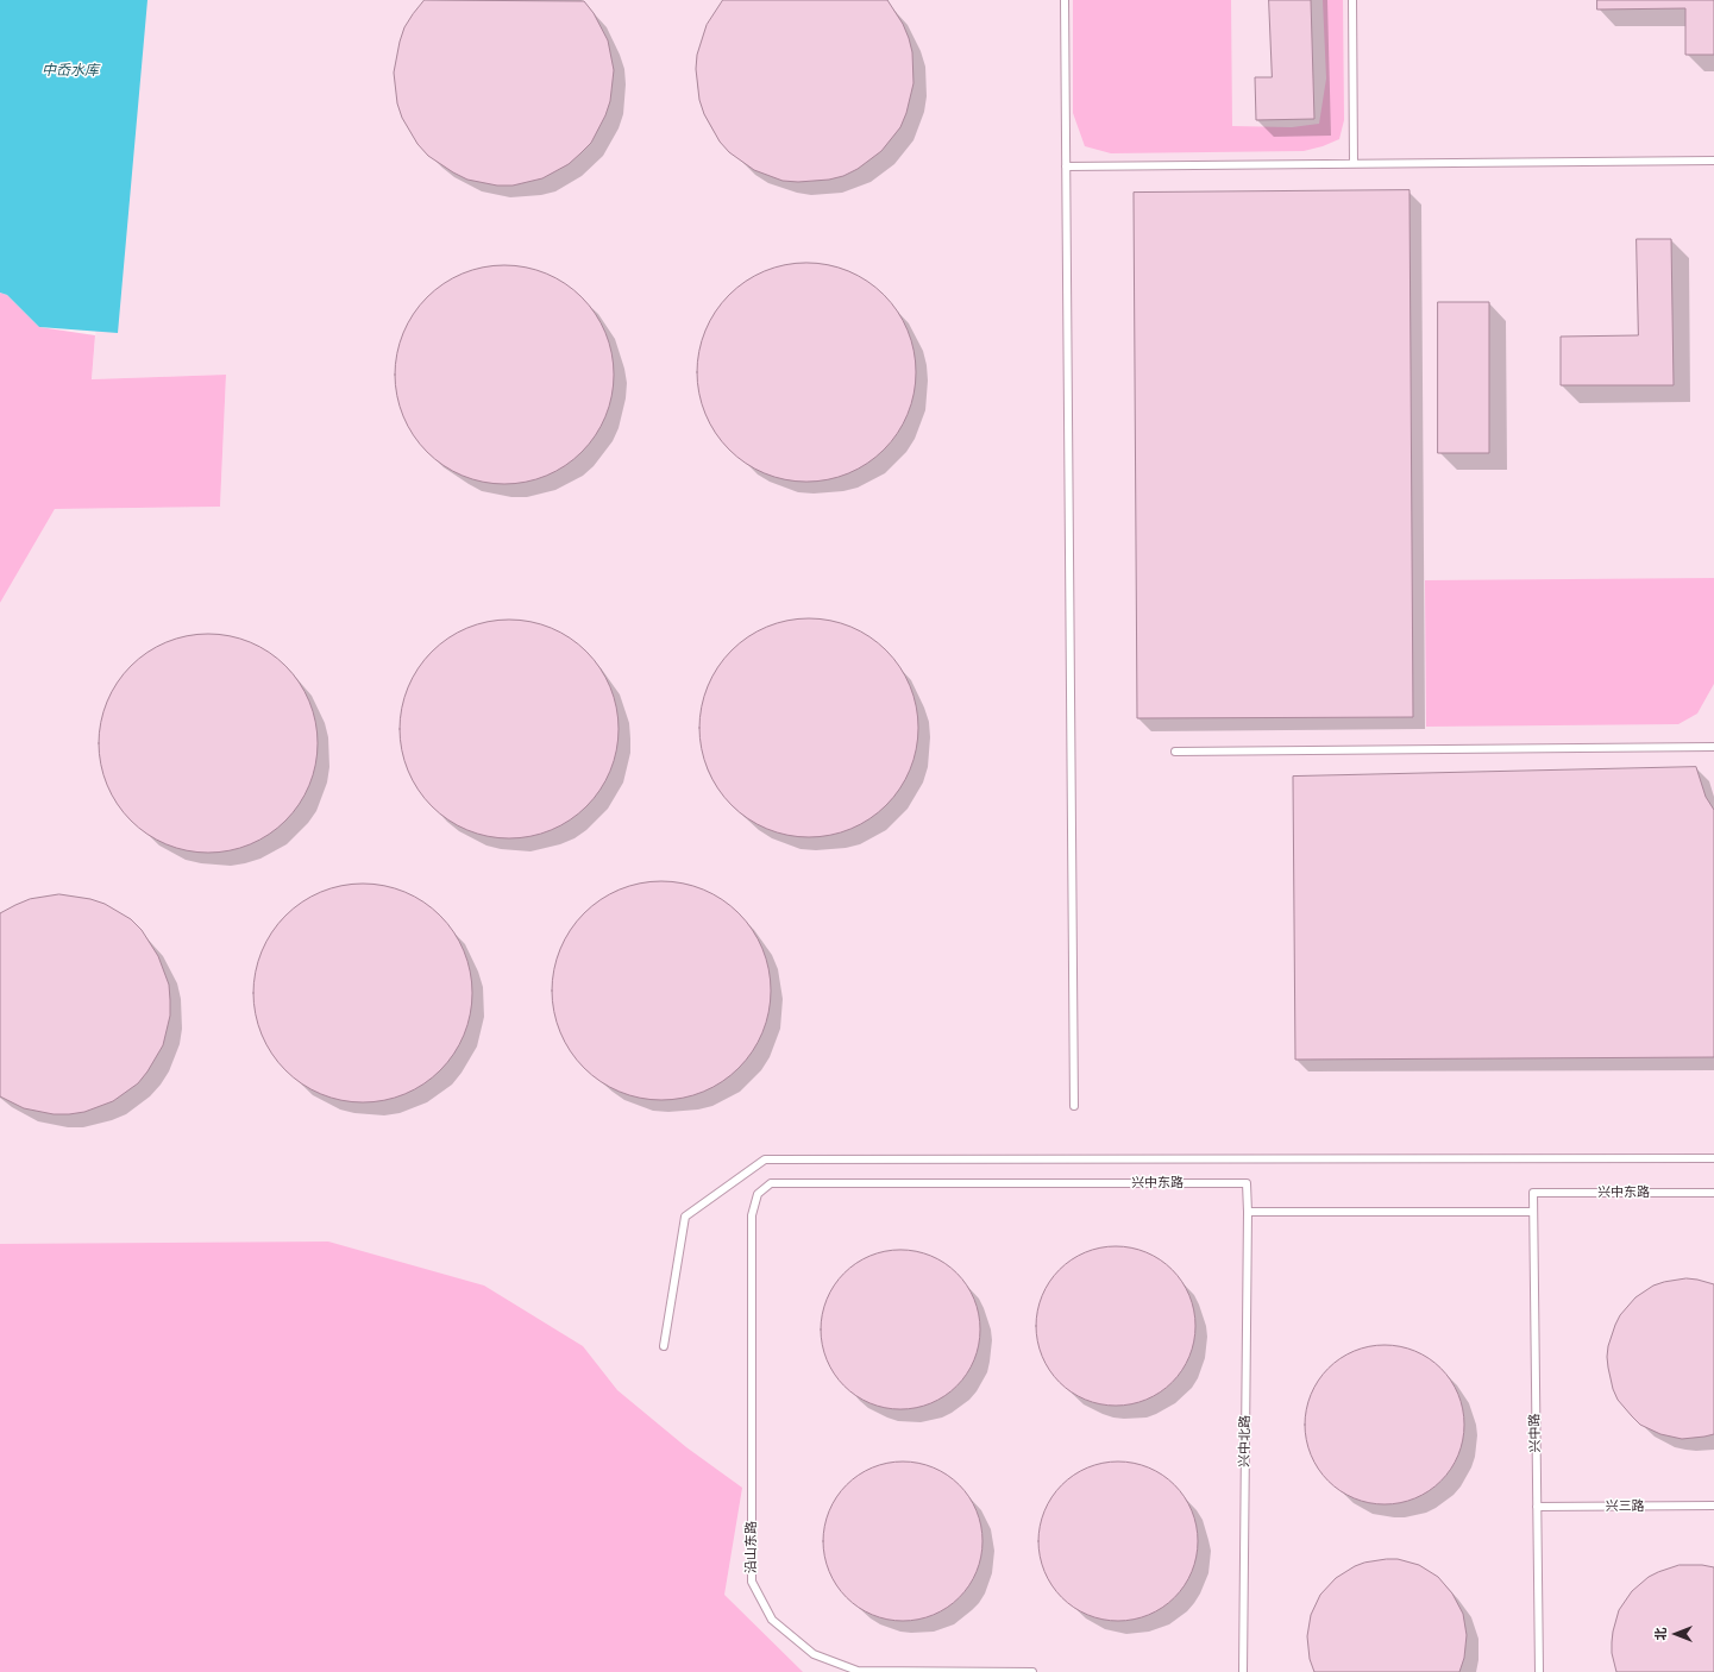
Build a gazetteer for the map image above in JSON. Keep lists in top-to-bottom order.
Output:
{
  "streets": {
    "lane": [
      "兴中东路",
      "兴中路",
      "兴中北路",
      "兴三路",
      "沿山东路"
    ]
  },
  "crossings": [
    ["兴中东路", "兴中路"],
    ["兴中东路", "兴中北路"],
    ["兴中东路", "沿山东路"],
    ["兴中路", "兴三路"]
  ],
  "water": ["中岙水库"],
  "north": "left"
}
